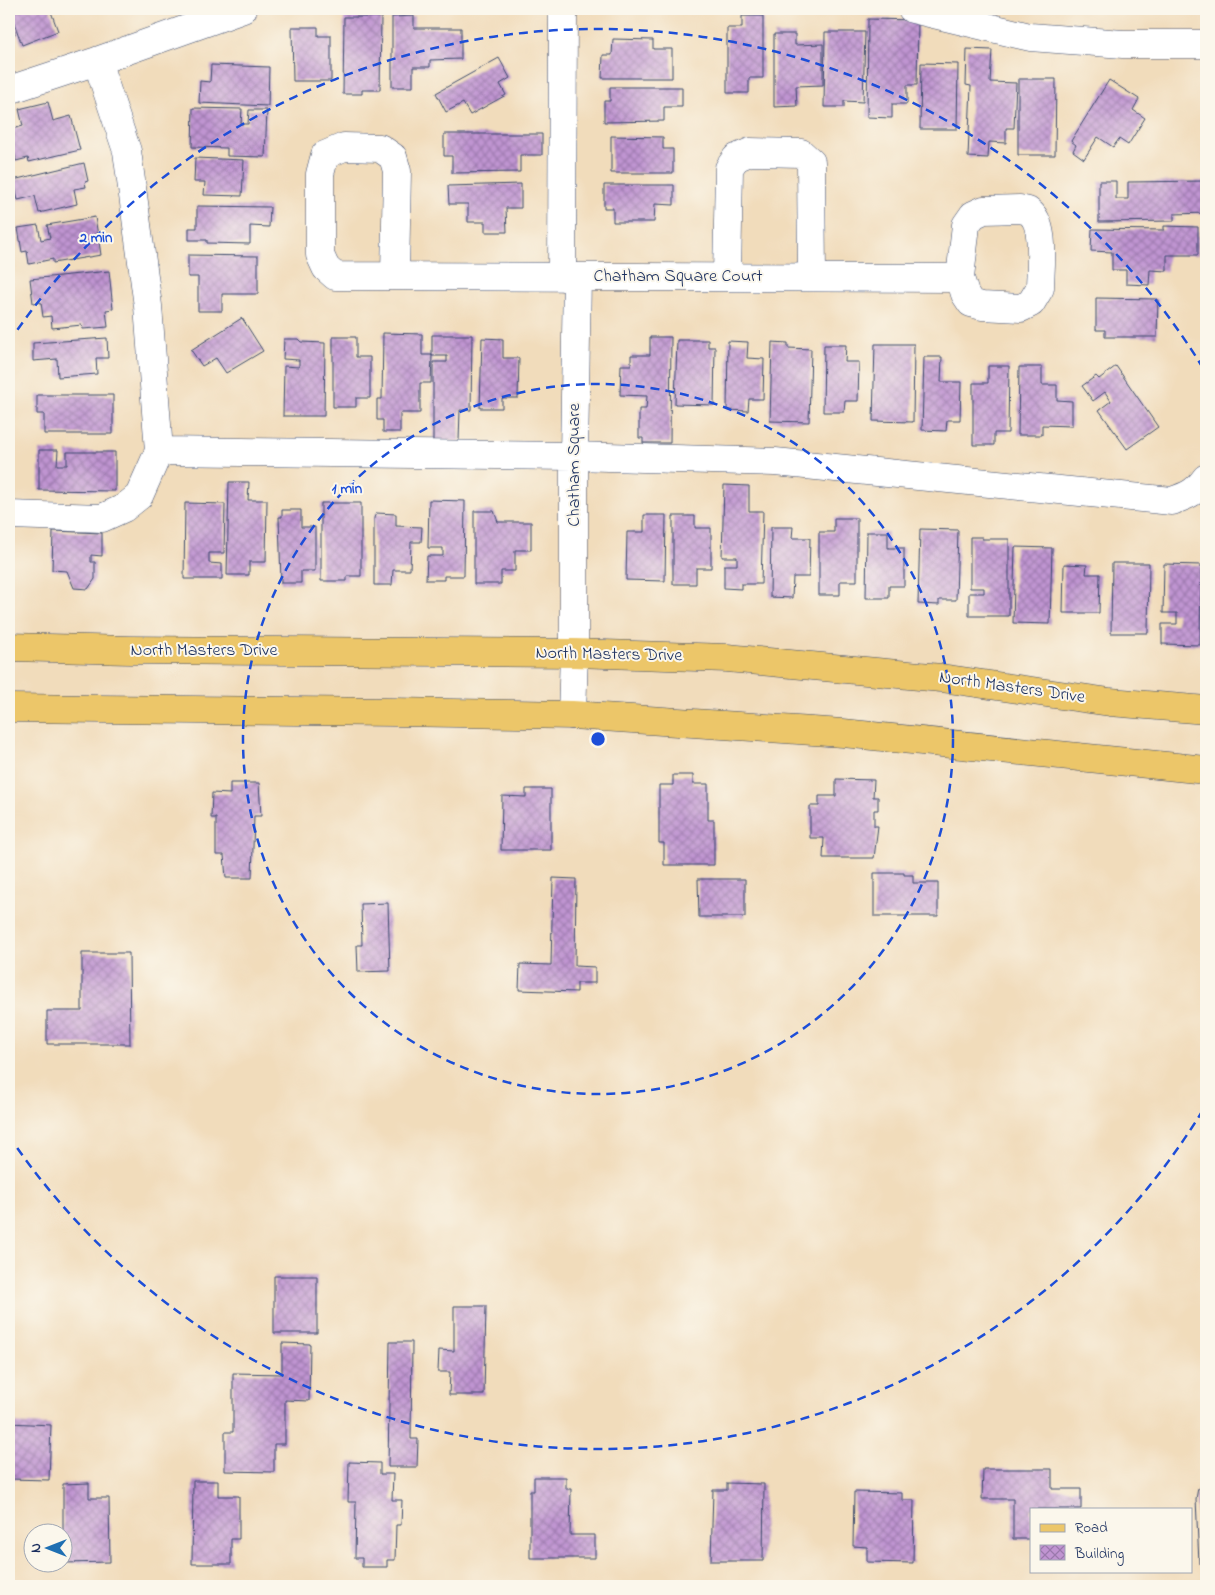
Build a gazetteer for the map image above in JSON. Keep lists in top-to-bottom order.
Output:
{
  "streets": {
    "main road": ["North Masters Drive"],
    "street": ["Chatham Square Court", "Chatham Square"]
  },
  "crossings": [
    ["Chatham Square Court", "Chatham Square"],
    ["Chatham Square", "North Masters Drive"]
  ],
  "legend": ["Road", "Building"],
  "north": "left",
  "rings": ["2 min", "1 min"]
}
